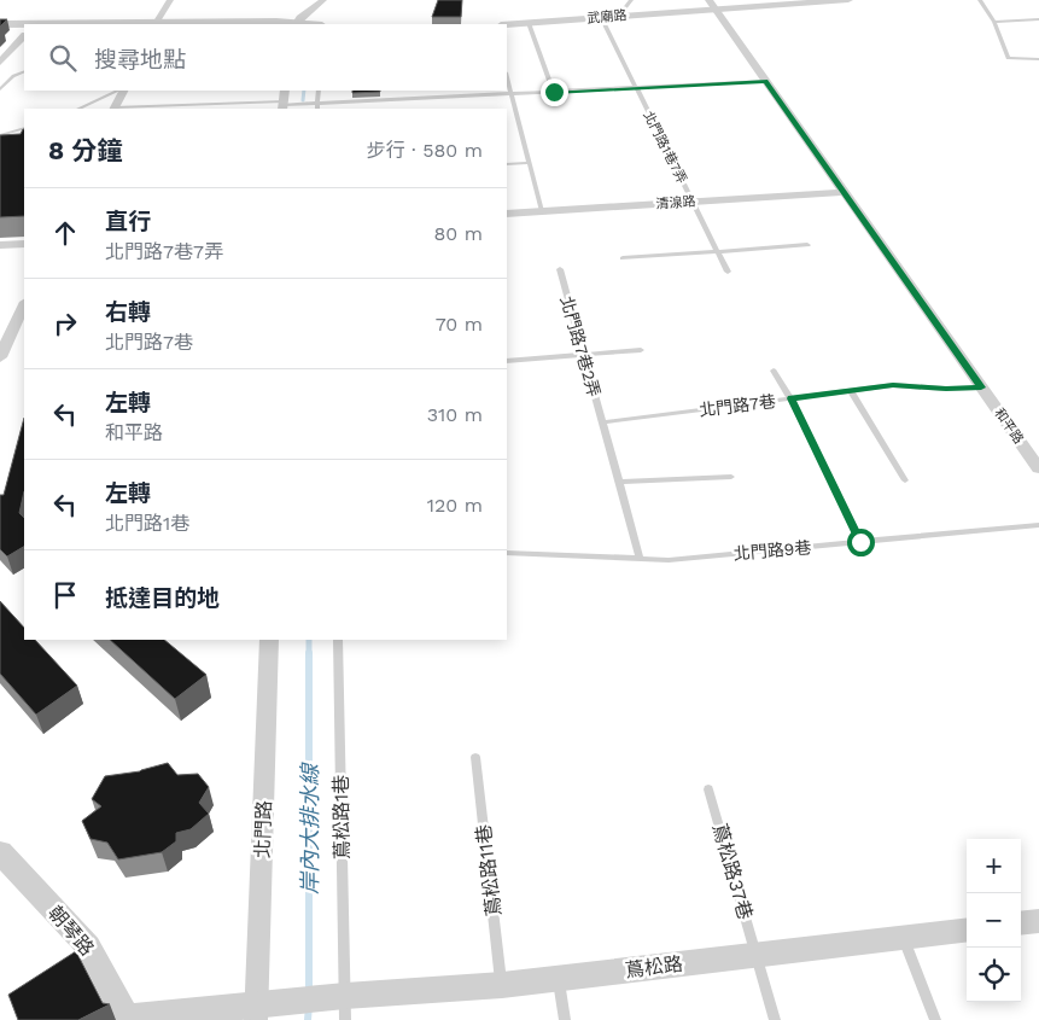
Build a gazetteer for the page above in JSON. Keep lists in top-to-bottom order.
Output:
{
  "streets": {
    "street": [
      "武廟路",
      "清湶路",
      "和平路",
      "北門路",
      "朝琴路",
      "蔦松路"
    ],
    "lane": [
      "北門路1巷7弄",
      "北門路7巷2弄",
      "北門路7巷",
      "北門路9巷",
      "蔦松路1巷",
      "蔦松路11巷",
      "蔦松路37巷"
    ]
  },
  "crossings": [
    ["武廟路", "北門路1巷7弄"],
    ["武廟路", "和平路"],
    ["北門路1巷7弄", "清湶路"],
    ["清湶路", "和平路"],
    ["北門路7巷2弄", "北門路7巷"],
    ["北門路7巷2弄", "北門路9巷"],
    ["北門路7巷", "和平路"],
    ["蔦松路1巷", "蔦松路"],
    ["北門路", "蔦松路"],
    ["蔦松路11巷", "蔦松路"],
    ["蔦松路37巷", "蔦松路"]
  ],
  "water": ["岸內大排水線"],
  "page": {
    "search": "搜尋地點",
    "heading": ["8 分鐘", "步行 · 580 m"],
    "list": [
      ["直行", "北門路7巷7弄", "80 m"],
      ["右轉", "北門路7巷", "70 m"],
      ["左轉", "和平路", "310 m"],
      ["左轉", "北門路1巷", "120 m"],
      "抵達目的地"
    ],
    "map_buttons": ["+", "−"]
  }
}
